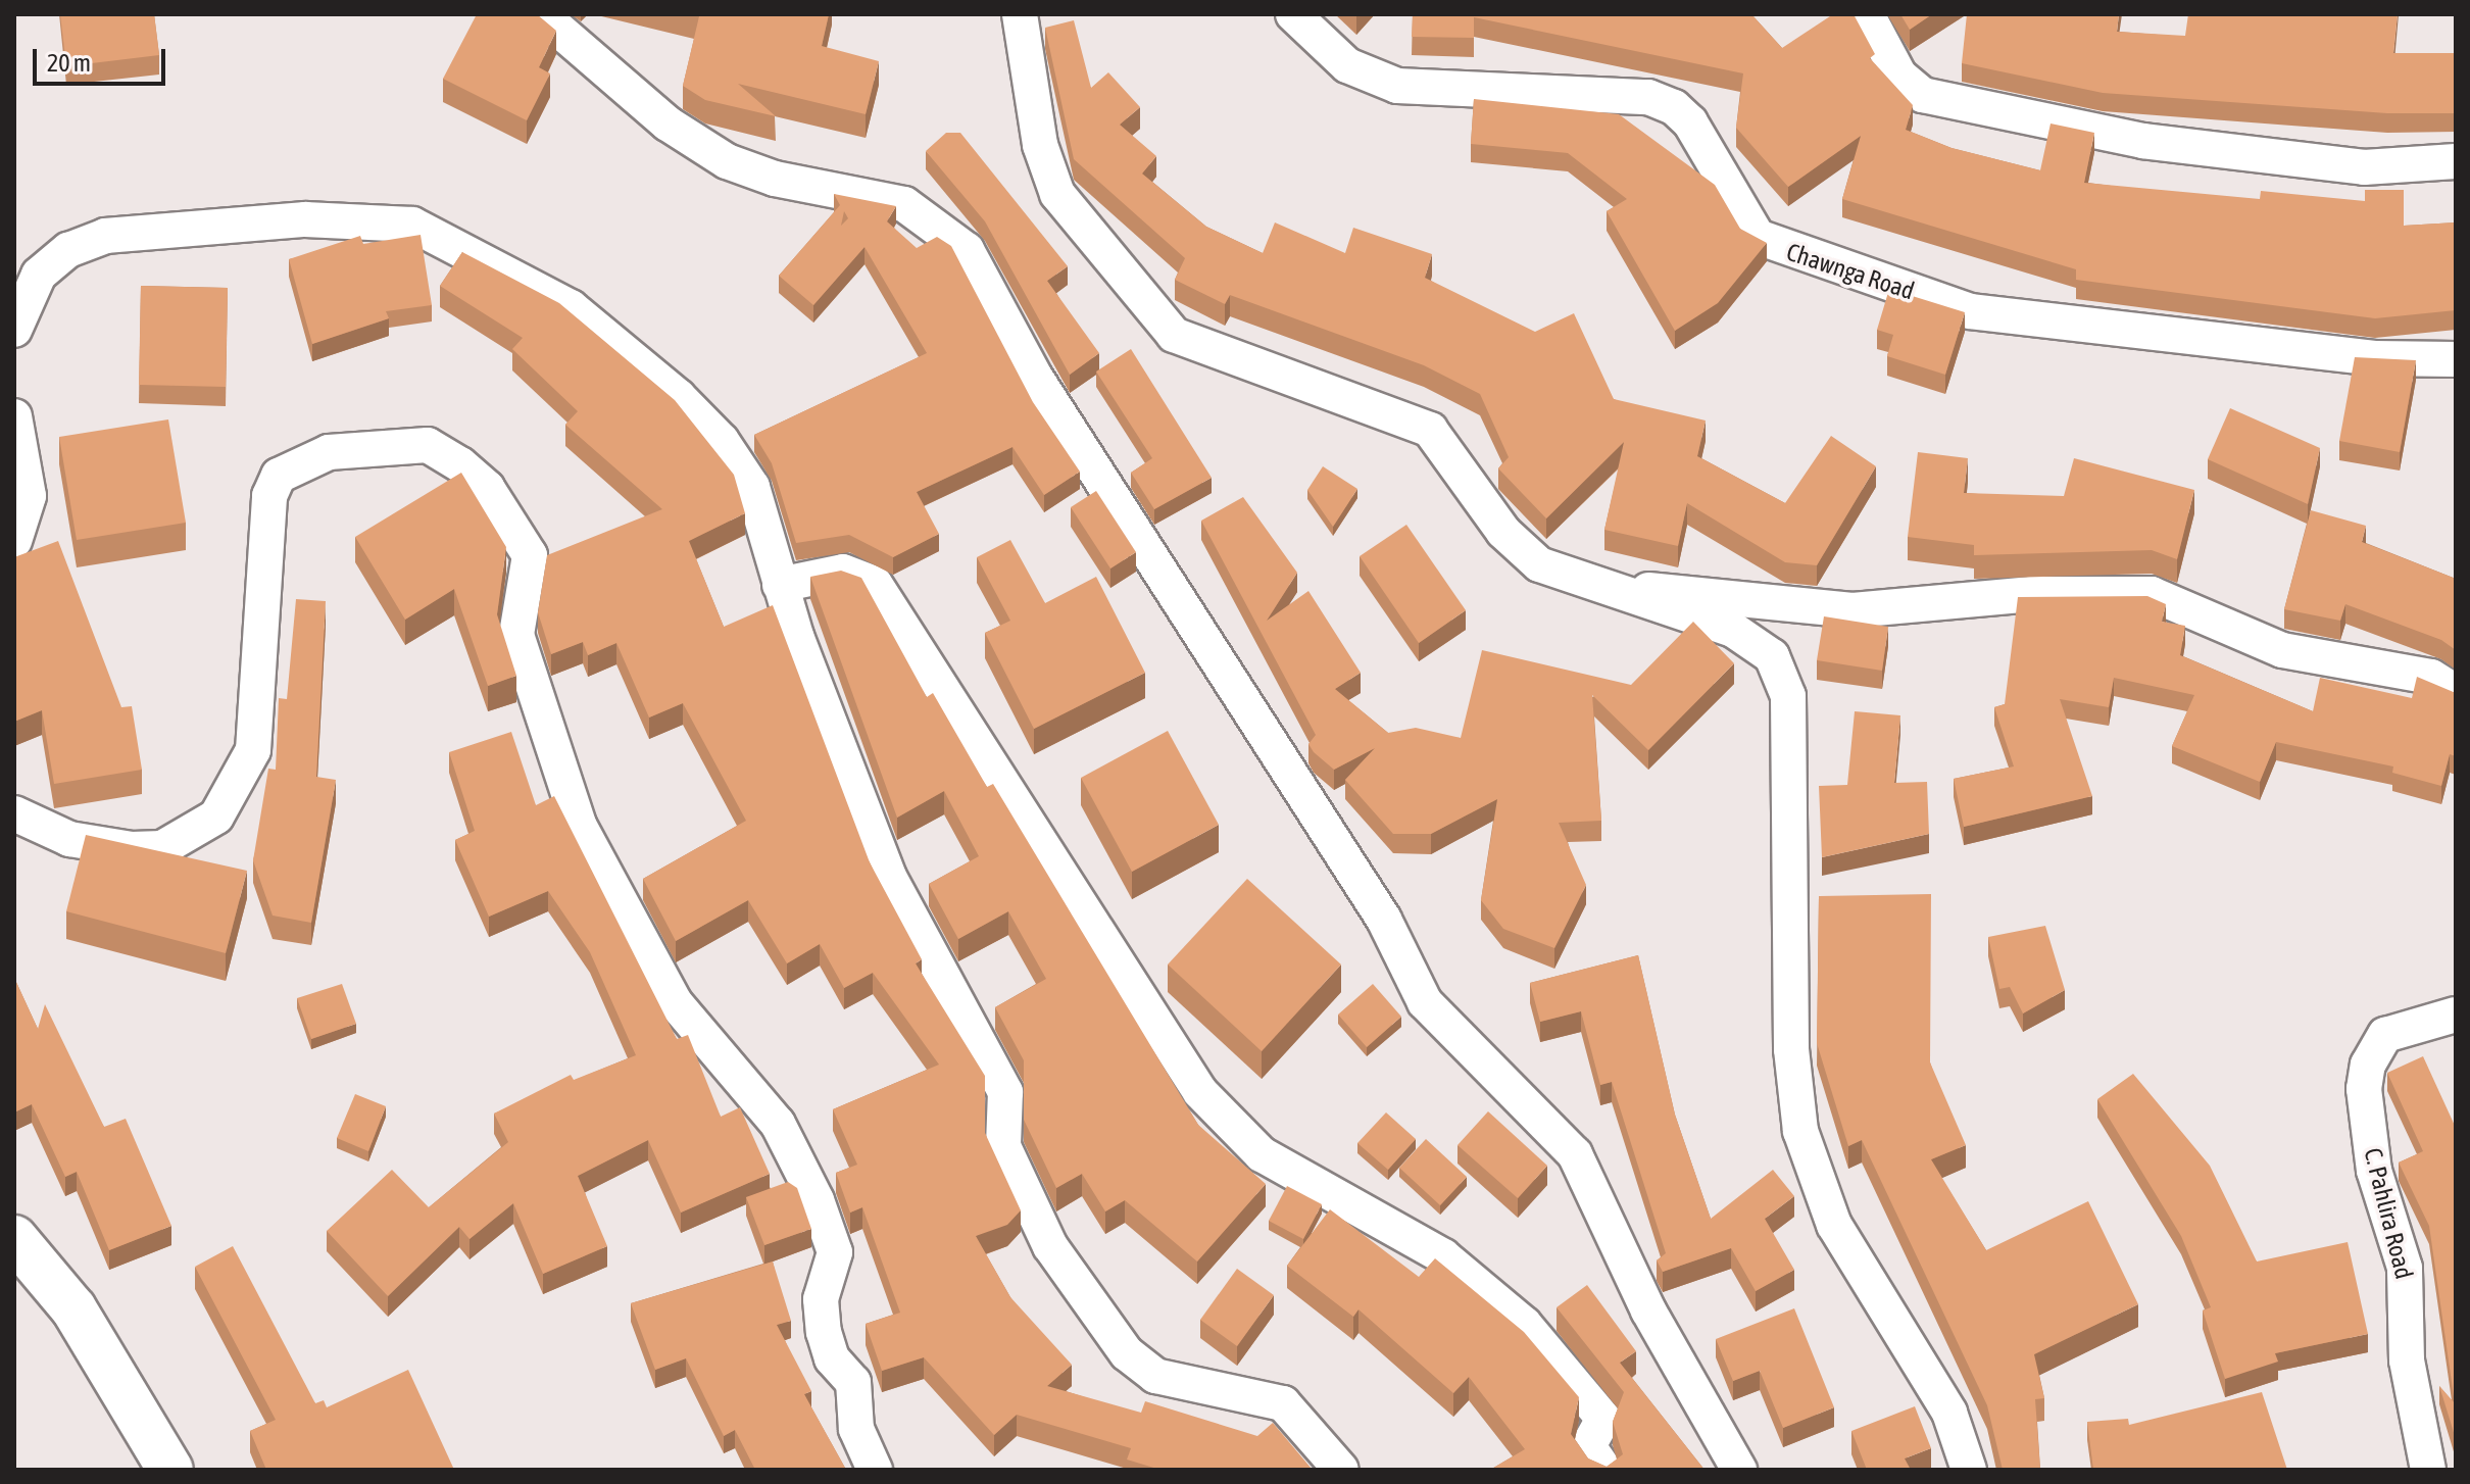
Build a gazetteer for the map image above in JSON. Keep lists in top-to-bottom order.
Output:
{
  "streets": {
    "street": ["Chawnga Road", "C. Pahlira Road"]
  },
  "scale_bar": "20 m"
}
